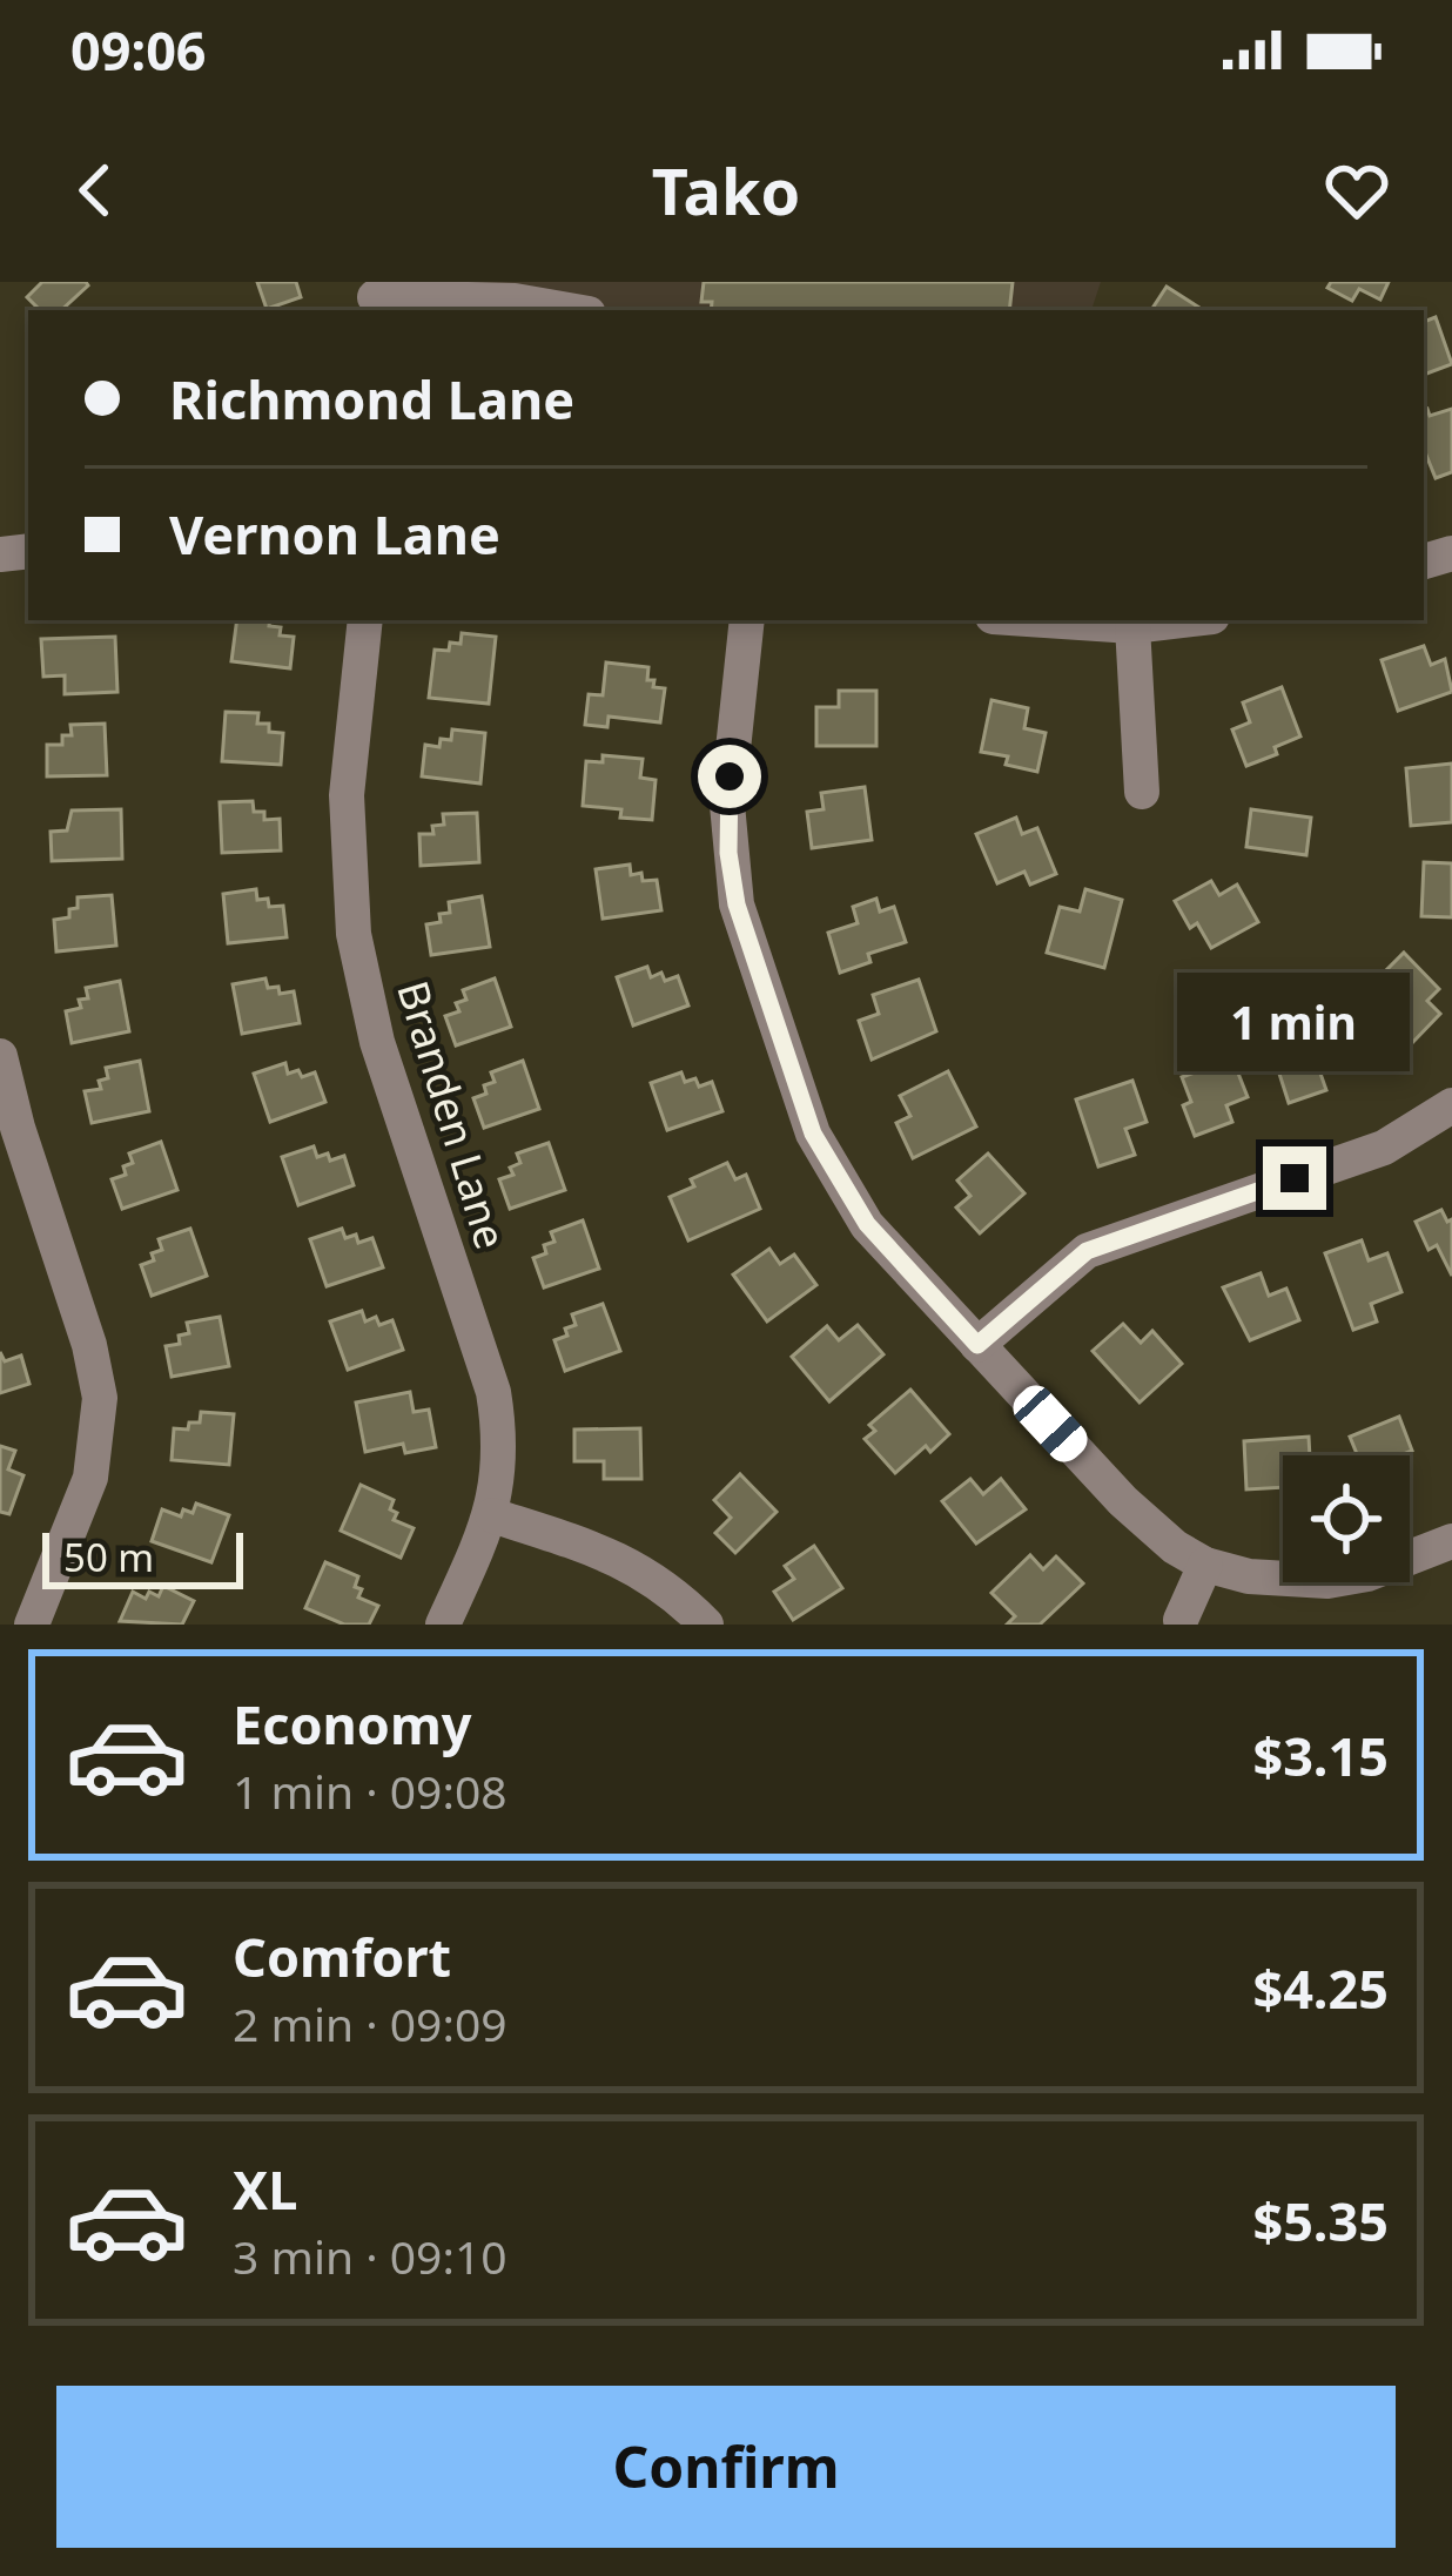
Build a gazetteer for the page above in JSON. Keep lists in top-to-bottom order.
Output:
{
  "streets": {
    "street": ["Branden Lane"]
  },
  "scale_bar": "50 m",
  "page": {
    "status": "09:06",
    "header": "Tako",
    "banner": ["Richmond Lane", "Vernon Lane"],
    "bubble": "1 min",
    "scale": "50 m",
    "list": [
      {
        "name": "Economy",
        "note": "1 min · 09:08",
        "value": "$3.15"
      },
      {
        "name": "Comfort",
        "note": "2 min · 09:09",
        "value": "$4.25"
      },
      {
        "name": "XL",
        "note": "3 min · 09:10",
        "value": "$5.35"
      }
    ],
    "buttons": "Confirm"
  }
}
